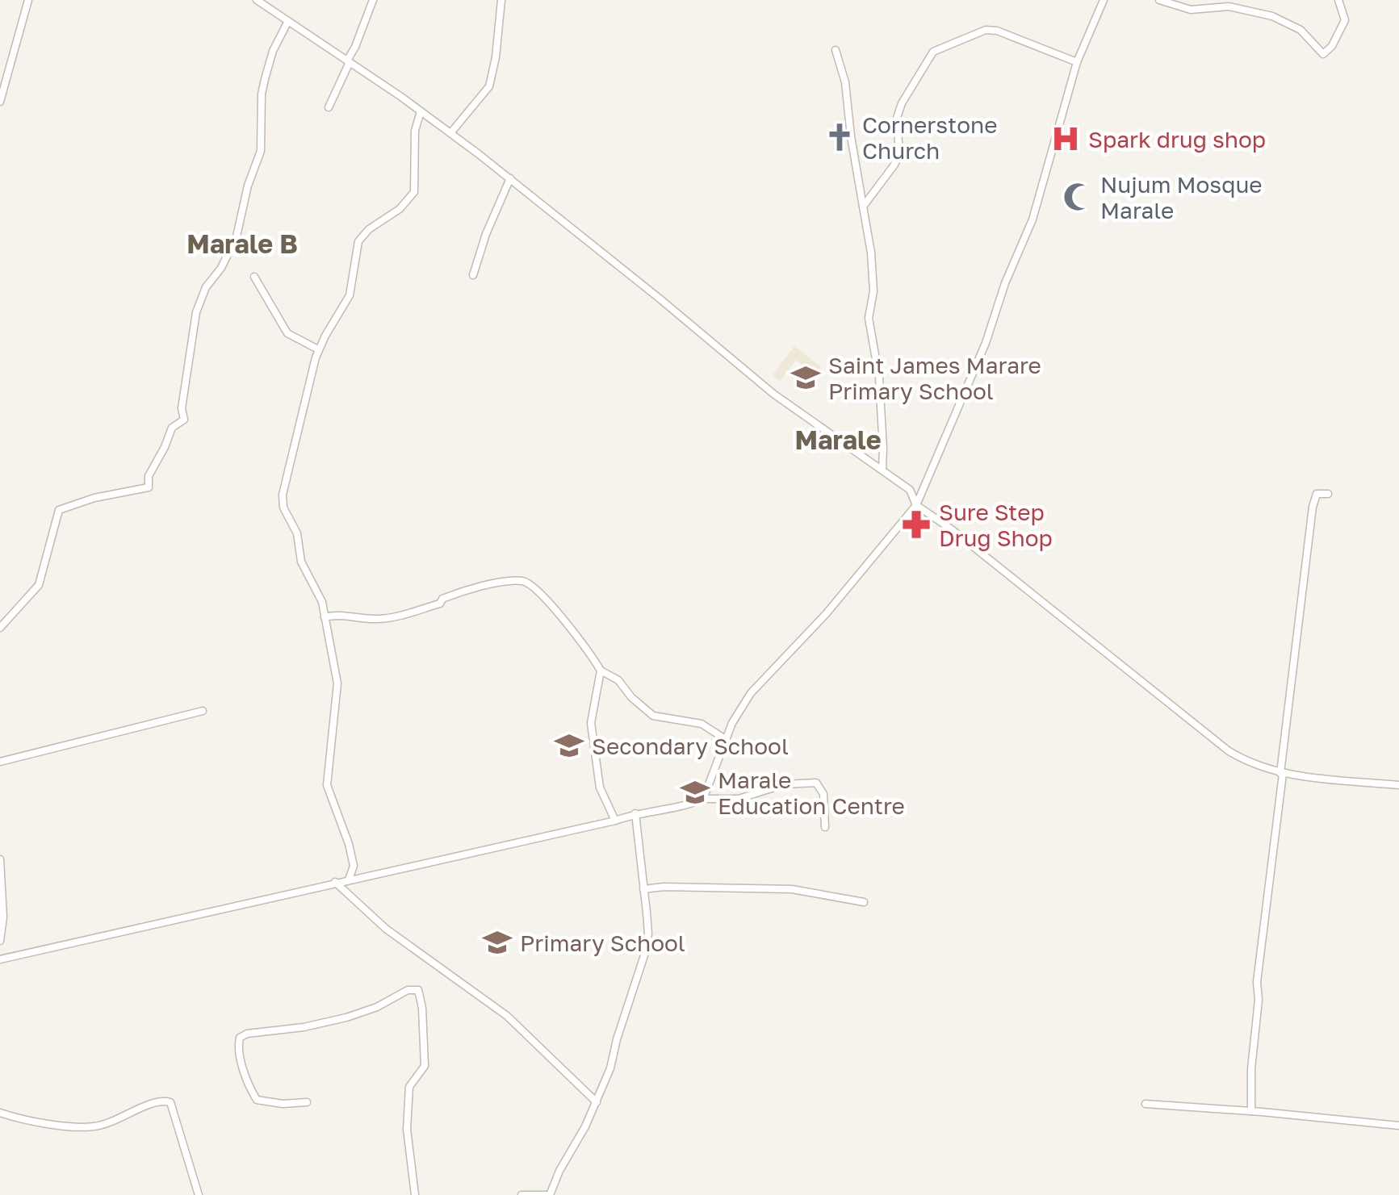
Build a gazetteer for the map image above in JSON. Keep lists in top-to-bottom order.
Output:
{
  "districts": ["Marale B", "Marale"],
  "places": {
    "church": ["Cornerstone Church"],
    "hospital": ["Spark drug shop"],
    "mosque": ["Nujum Mosque Marale"],
    "school or university": [
      "Saint James Marare Primary School",
      "Secondary School",
      "Marale Education Centre",
      "Primary School"
    ],
    "pharmacy": ["Sure Step Drug Shop"]
  }
}
